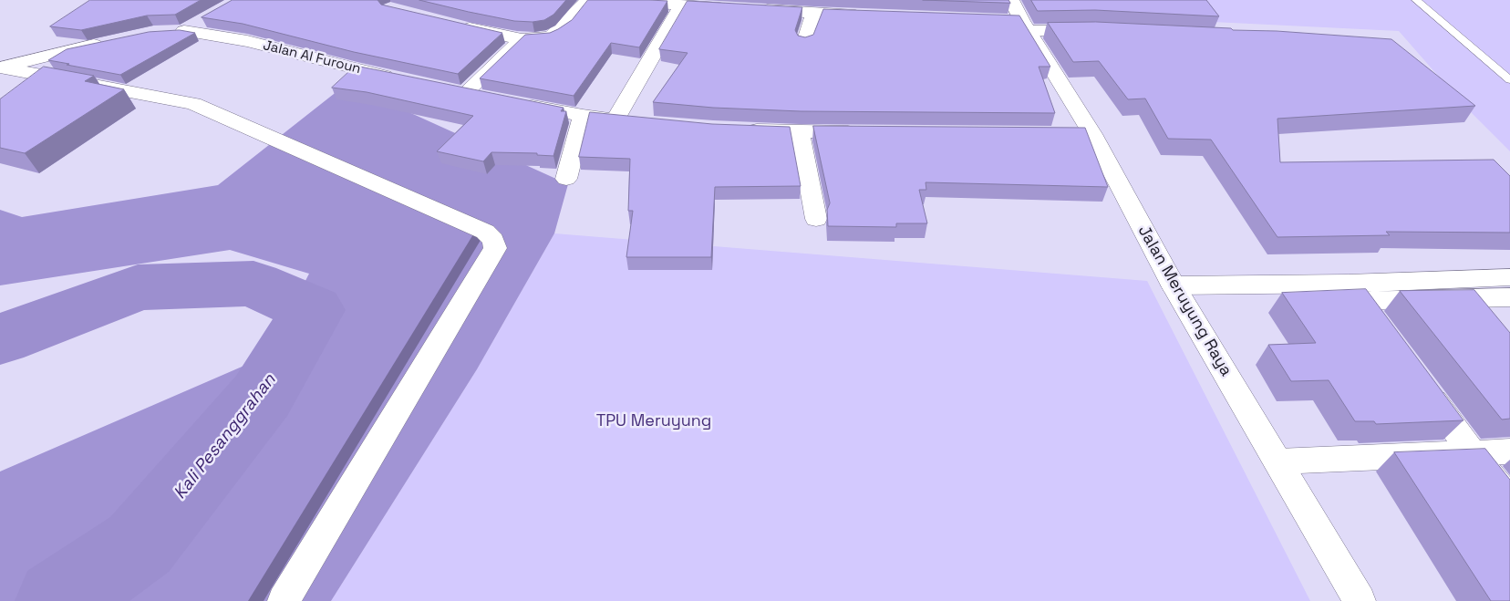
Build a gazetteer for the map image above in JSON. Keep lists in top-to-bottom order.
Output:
{
  "streets": {
    "street": ["Jalan Al Furoun", "Jalan Meruyung Raya"]
  },
  "water": ["Kali Pesanggrahan"],
  "parks": ["TPU Meruyung"]
}
